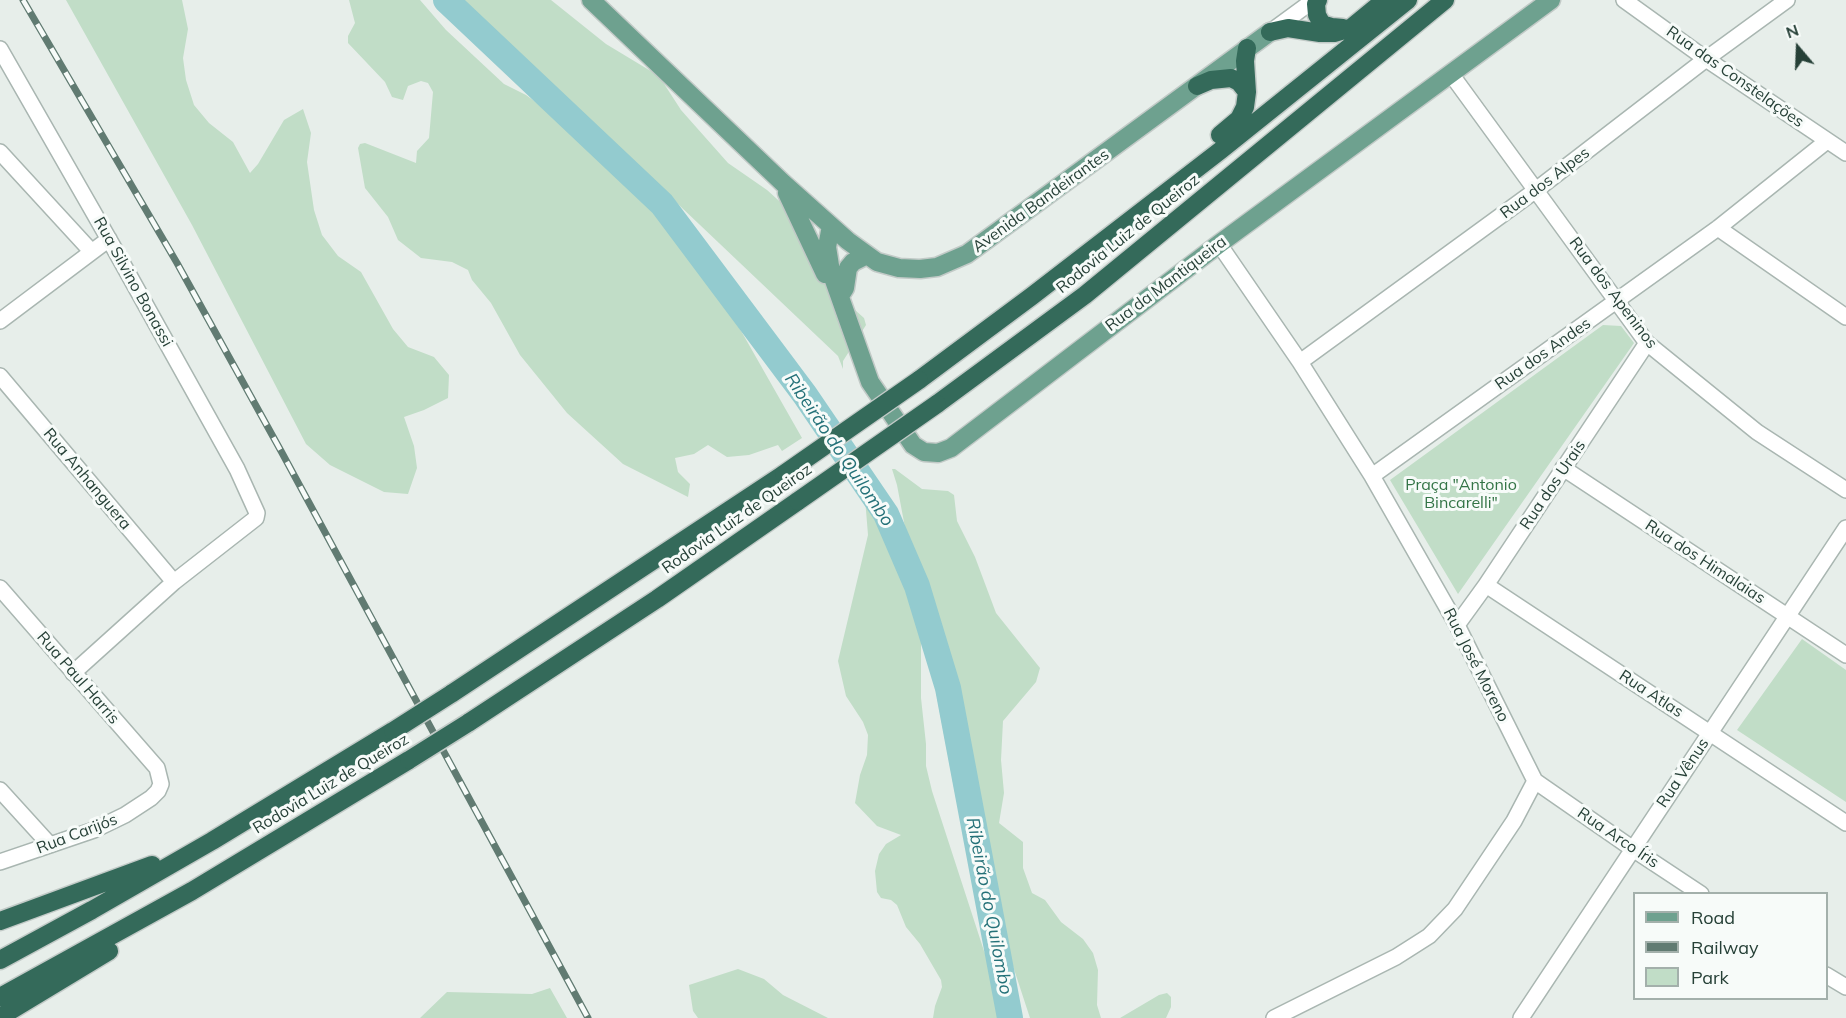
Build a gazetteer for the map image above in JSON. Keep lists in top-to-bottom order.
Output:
{
  "streets": {
    "highway": ["Rodovia Luiz de Queiroz"],
    "main road": ["Avenida Bandeirantes", "Rua da Mantiqueira"],
    "street": [
      "Rua das Constelações",
      "Rua dos Alpes",
      "Rua Silvino Bonassi",
      "Rua dos Apeninos",
      "Rua dos Andes",
      "Rua Anhanguera",
      "Rua dos Urais",
      "Rua dos Himalaias",
      "Rua José Moreno",
      "Rua Paul Harris",
      "Rua Atlas",
      "Rua Vênus",
      "Rua Carijós",
      "Rua Arco Íris"
    ]
  },
  "crossings": [
    ["Rua das Constelações", "Rua dos Alpes"],
    ["Rua das Constelações", "Rua dos Andes"],
    ["Rua dos Alpes", "Rua dos Apeninos"],
    ["Rua dos Alpes", "Rua José Moreno"],
    ["Avenida Bandeirantes", "Rua da Mantiqueira"],
    ["Rua Silvino Bonassi", "Rua Anhanguera"],
    ["Rua da Mantiqueira", "Rua dos Apeninos"],
    ["Rua da Mantiqueira", "Rua José Moreno"],
    ["Rua dos Apeninos", "Rua dos Andes"],
    ["Rua dos Apeninos", "Rua dos Urais"],
    ["Rua dos Andes", "Rua José Moreno"],
    ["Rua dos Urais", "Rua dos Himalaias"],
    ["Rua dos Urais", "Rua José Moreno"],
    ["Rua dos Urais", "Rua Atlas"],
    ["Rua dos Himalaias", "Rua Vênus"],
    ["Rua José Moreno", "Rua Arco Íris"],
    ["Rua Paul Harris", "Rua Carijós"],
    ["Rua Atlas", "Rua Vênus"],
    ["Rua Vênus", "Rua Arco Íris"]
  ],
  "water": ["Ribeirão do Quilombo"],
  "parks": ["Praça \"Antonio Bincarelli\""],
  "legend": ["Road", "Railway", "Park"],
  "north": "top"
}
